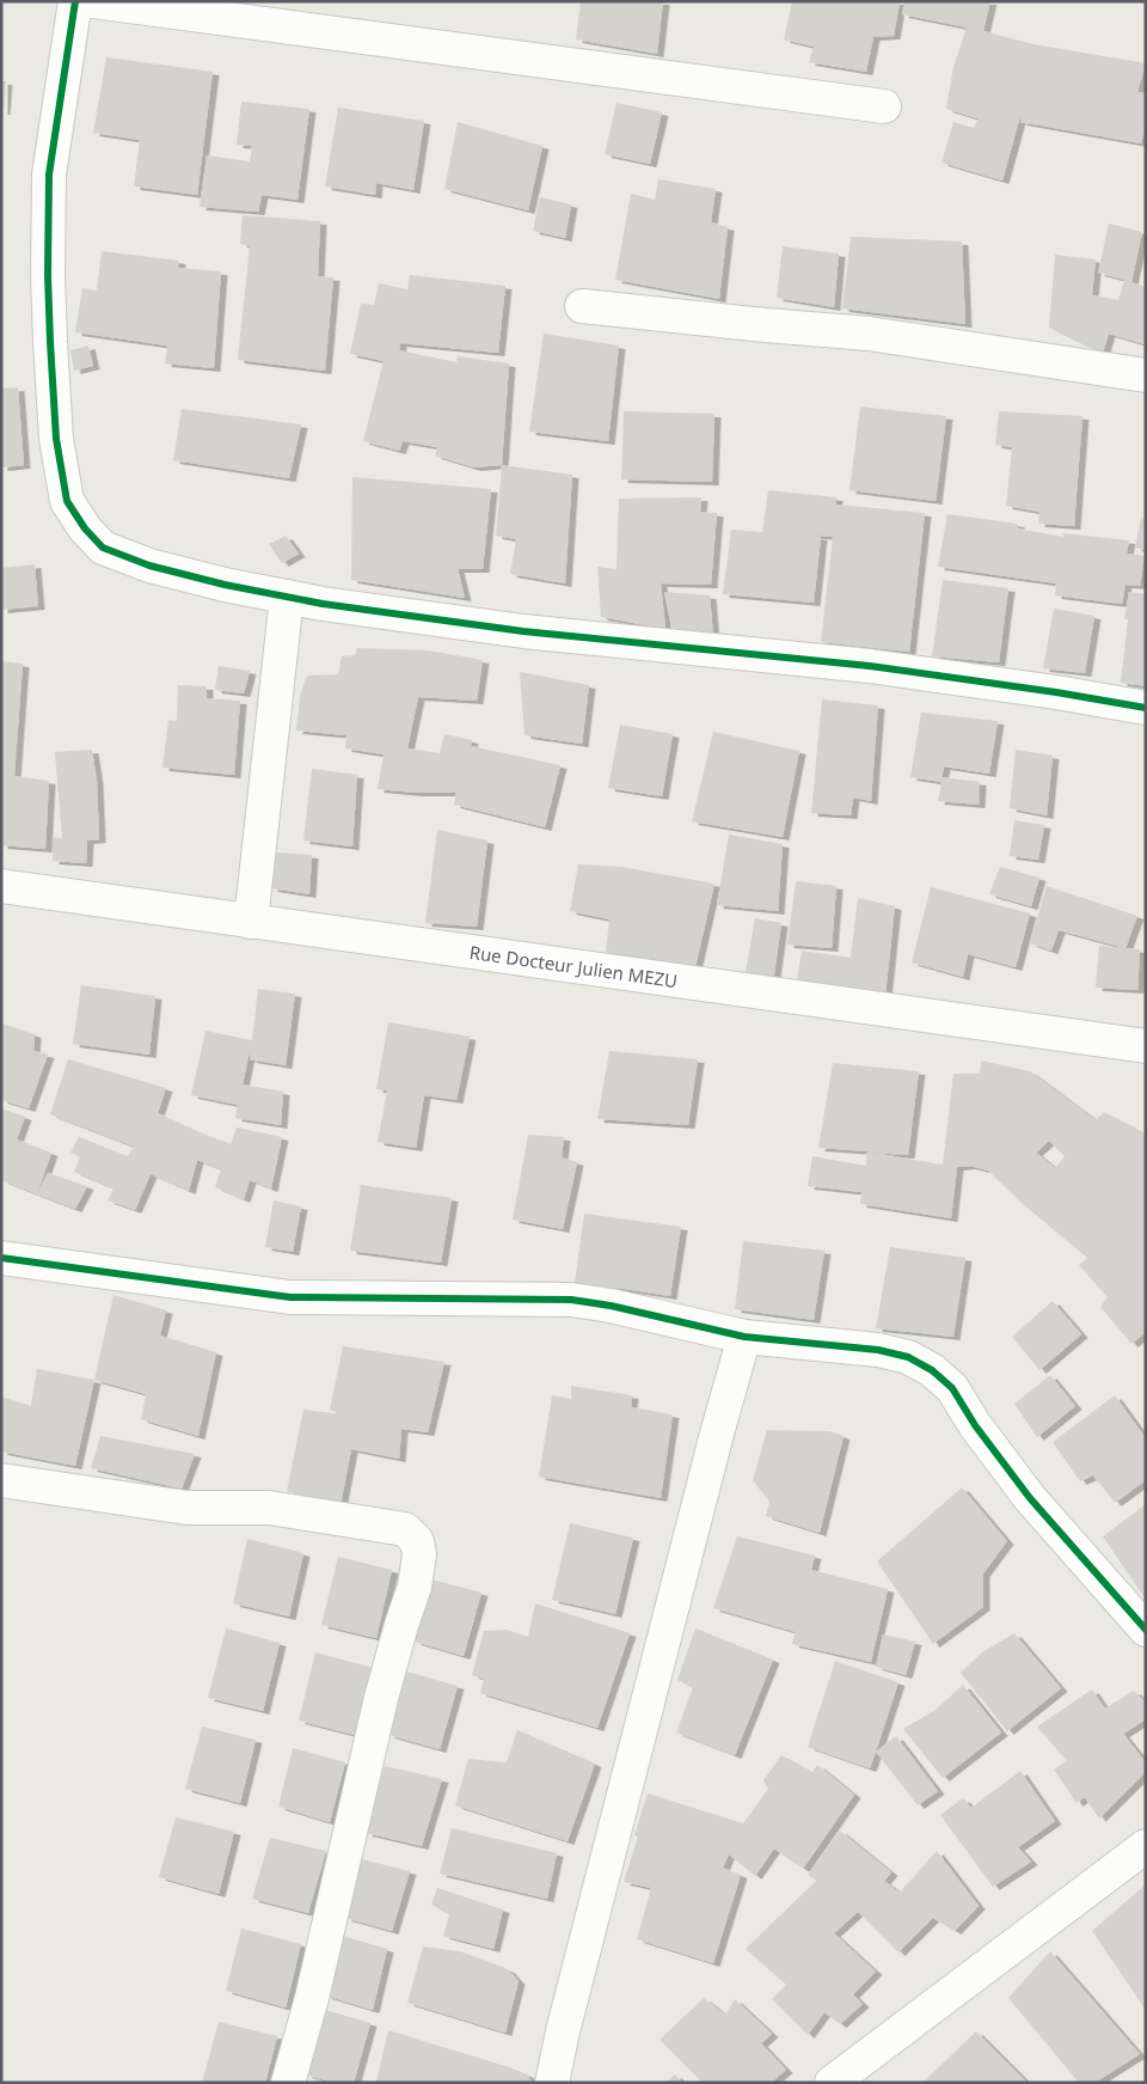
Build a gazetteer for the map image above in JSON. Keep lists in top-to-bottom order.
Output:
{
  "streets": {
    "street": ["Rue Docteur Julien MEZU"]
  }
}
